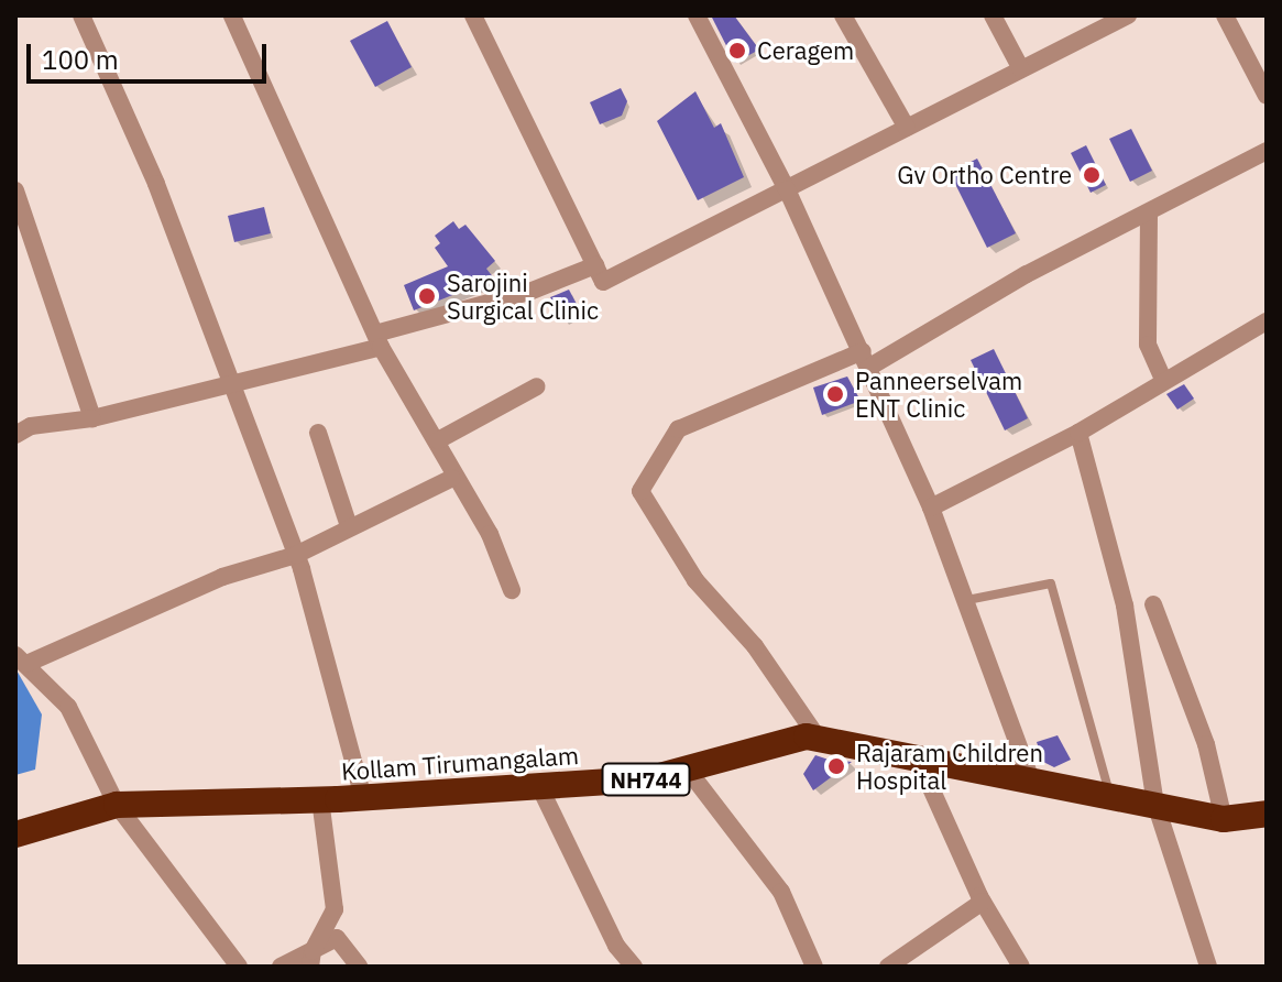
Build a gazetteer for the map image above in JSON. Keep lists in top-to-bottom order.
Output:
{
  "streets": {
    "highway": ["Kollam Tirumangalam", "NH744"]
  },
  "places": [
    "Ceragem",
    "Gv Ortho Centre",
    "Sarojini Surgical Clinic",
    "Panneerselvam ENT Clinic",
    "Rajaram Children Hospital"
  ],
  "scale_bar": "100 m"
}
